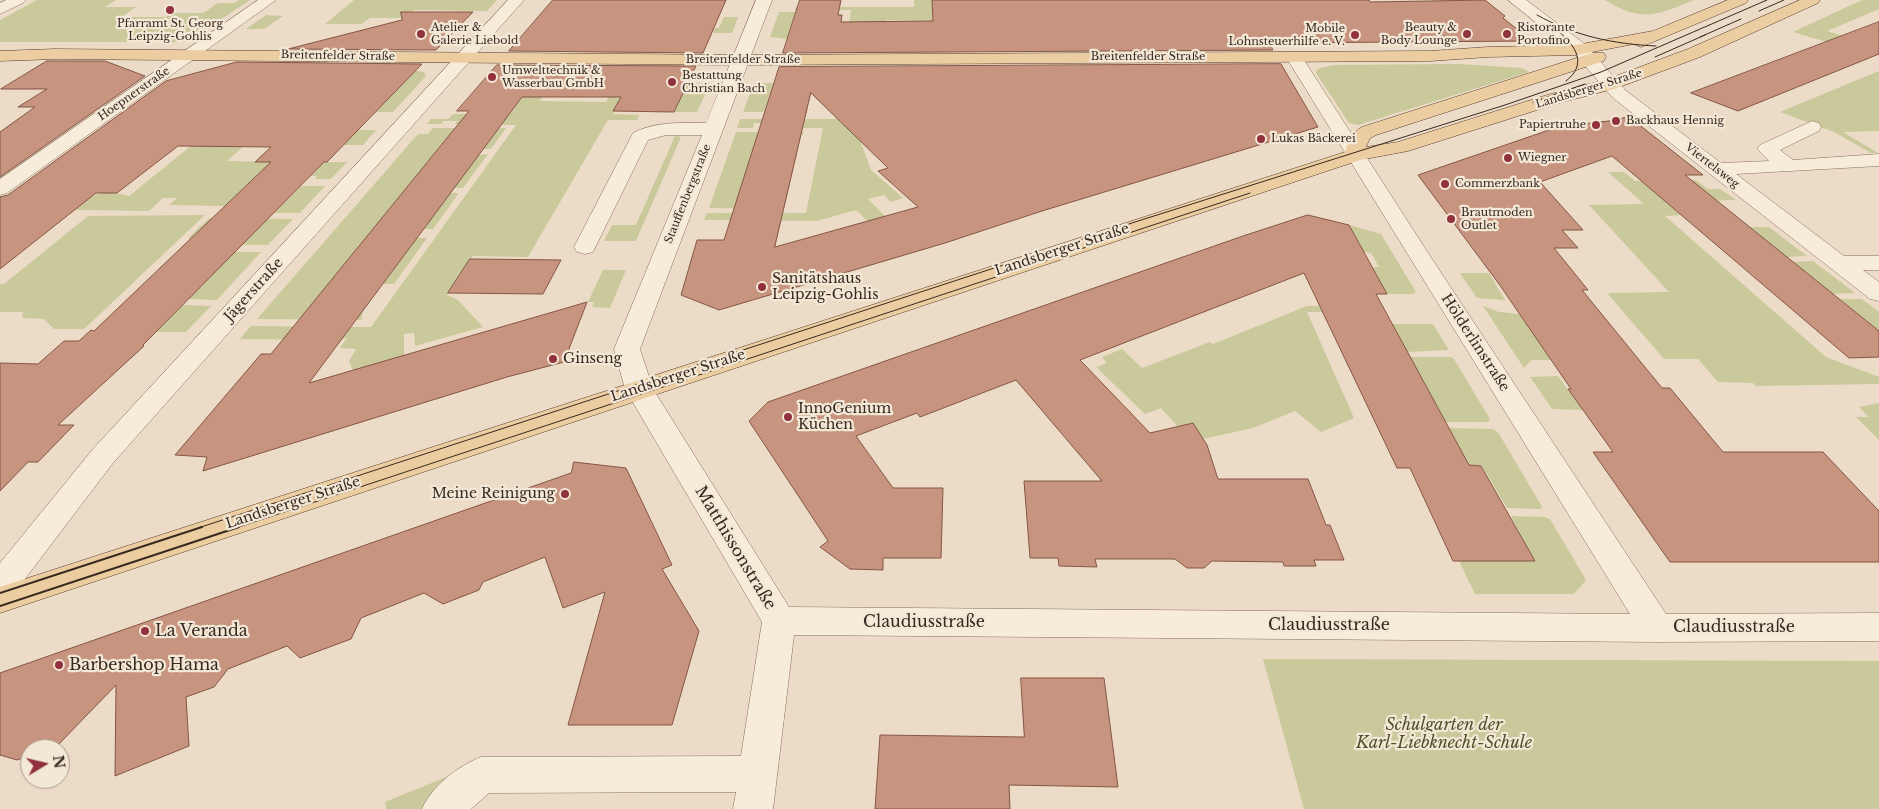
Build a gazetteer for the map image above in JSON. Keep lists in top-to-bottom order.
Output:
{
  "streets": {
    "main road": ["Breitenfelder Straße", "Landsberger Straße"],
    "street": [
      "Hoepnerstraße",
      "Viertelsweg",
      "Stauffenbergstraße",
      "Jägerstraße",
      "Hölderlinstraße",
      "Matthissonstraße",
      "Claudiusstraße"
    ]
  },
  "crossings": [
    ["Breitenfelder Straße", "Landsberger Straße"],
    ["Breitenfelder Straße", "Hoepnerstraße"],
    ["Breitenfelder Straße", "Viertelsweg"],
    ["Breitenfelder Straße", "Stauffenbergstraße"],
    ["Breitenfelder Straße", "Jägerstraße"],
    ["Breitenfelder Straße", "Hölderlinstraße"],
    ["Landsberger Straße", "Viertelsweg"],
    ["Landsberger Straße", "Stauffenbergstraße"],
    ["Landsberger Straße", "Hölderlinstraße"],
    ["Landsberger Straße", "Matthissonstraße"],
    ["Stauffenbergstraße", "Matthissonstraße"],
    ["Hölderlinstraße", "Claudiusstraße"],
    ["Matthissonstraße", "Claudiusstraße"]
  ],
  "parks": ["Schulgarten der Karl-Liebknecht-Schule"],
  "places": [
    "Pfarramt St. Georg Leipzig-Gohlis",
    "Atelier & Galerie Liebold",
    "Beauty & Body Lounge",
    "Ristorante Portofino",
    "Mobile Lohnsteuerhilfe e. V.",
    "Umwelttechnik & Wasserbau GmbH",
    "Bestattung Christian Bach",
    "Backhaus Hennig",
    "Papiertruhe",
    "Lukas Bäckerei",
    "Wiegner",
    "Commerzbank",
    "Brautmoden Outlet",
    "Sanitätshaus Leipzig-Gohlis",
    "Ginseng",
    "InnoGenium Küchen",
    "Meine Reinigung",
    "La Veranda",
    "Barbershop Hama"
  ],
  "north": "right"
}
